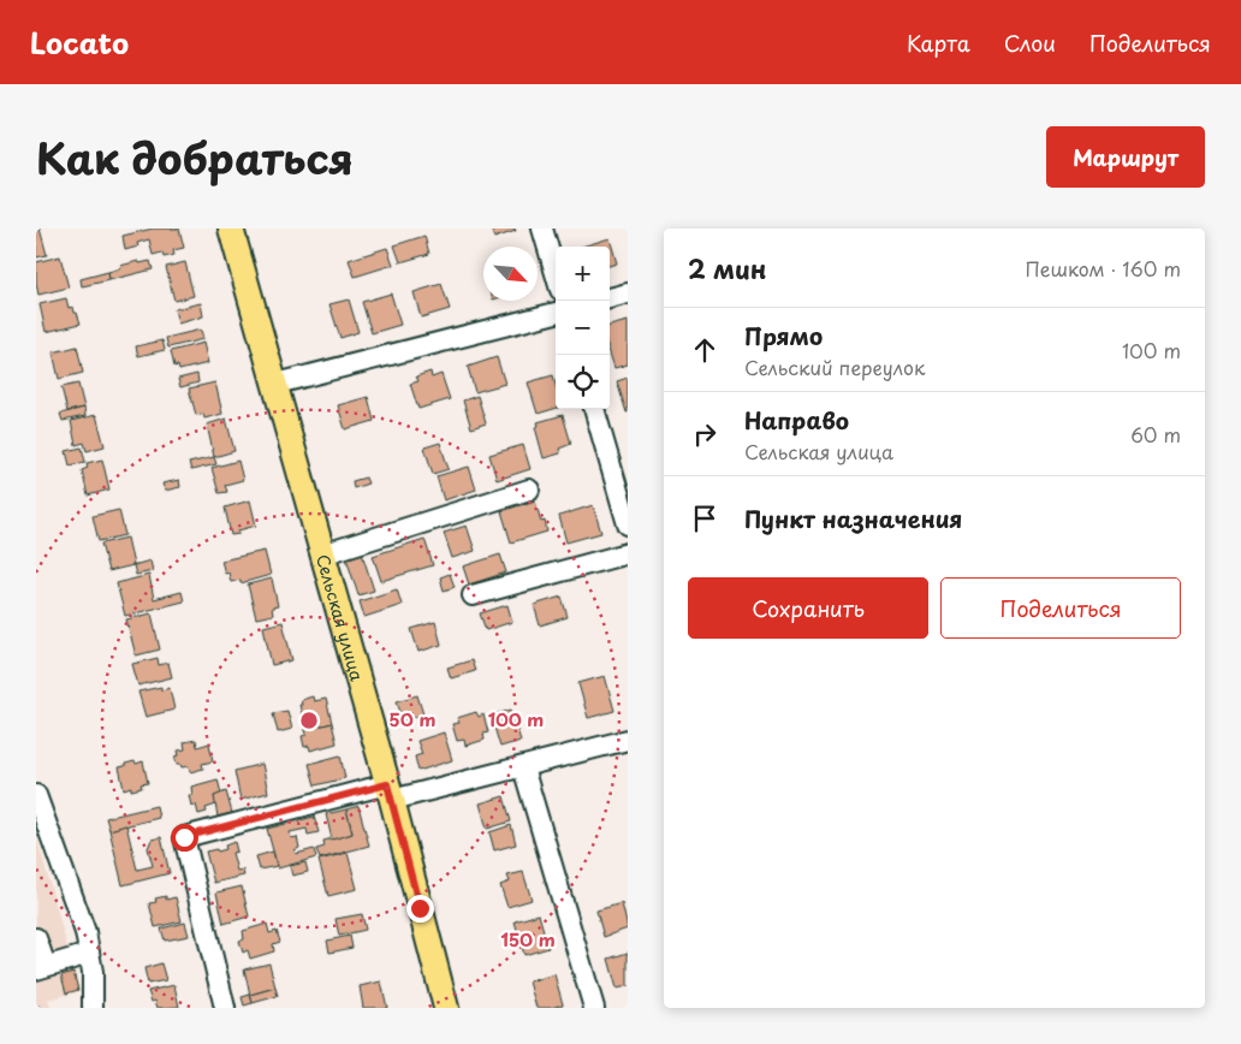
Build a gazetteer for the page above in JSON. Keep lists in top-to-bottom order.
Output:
{
  "streets": {
    "main road": ["Сельская улица"]
  },
  "north": "bottom right",
  "page": {
    "header": "Locato",
    "nav": ["Карта", "Слои", "Поделиться"],
    "title": "Как добраться",
    "buttons": [
      "Маршрут",
      ["Сохранить", "Поделиться"]
    ],
    "heading": ["2 мин", "Пешком · 160 m"],
    "map_buttons": ["+", "−"],
    "list": [
      ["Прямо", "Сельский переулок", "100 m"],
      ["Направо", "Сельская улица", "60 m"],
      "Пункт назначения"
    ]
  },
  "rings": ["50 m", "100 m", "150 m"]
}
